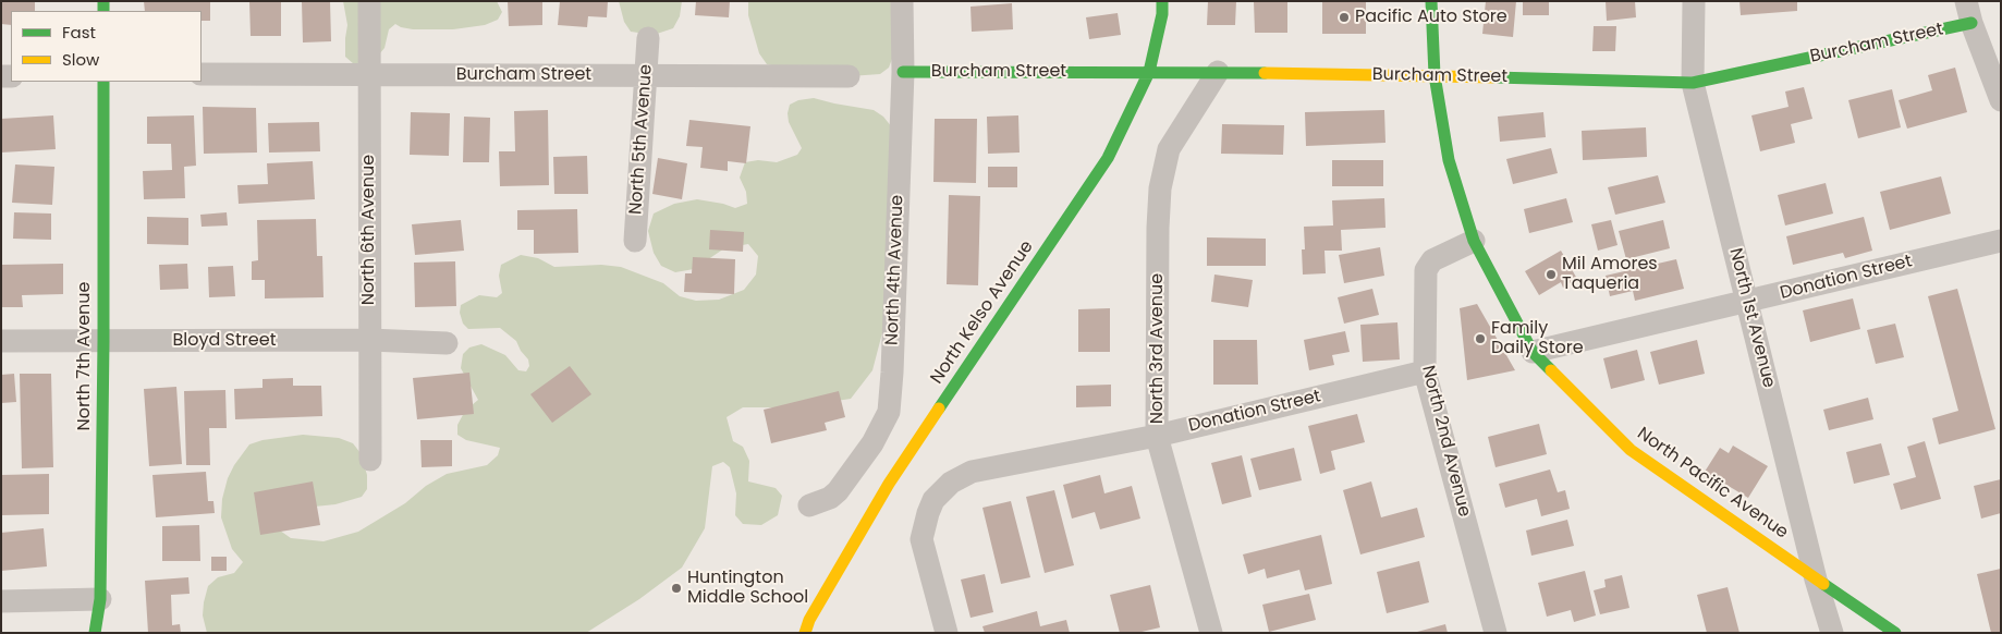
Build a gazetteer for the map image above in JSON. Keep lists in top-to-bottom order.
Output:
{
  "streets": {
    "street": [
      "Burcham Street",
      "North 5th Avenue",
      "North 6th Avenue",
      "North 4th Avenue",
      "Donation Street",
      "North Kelso Avenue",
      "North 1st Avenue",
      "Bloyd Street",
      "North 3rd Avenue",
      "North 7th Avenue",
      "North 2nd Avenue",
      "North Pacific Avenue"
    ]
  },
  "crossings": [
    ["Burcham Street", "North 5th Avenue"],
    ["Burcham Street", "North 6th Avenue"],
    ["Burcham Street", "North 4th Avenue"],
    ["Burcham Street", "North Kelso Avenue"],
    ["Burcham Street", "North 1st Avenue"],
    ["Burcham Street", "North 3rd Avenue"],
    ["Burcham Street", "North Pacific Avenue"],
    ["North 6th Avenue", "Bloyd Street"],
    ["Donation Street", "North 1st Avenue"],
    ["Donation Street", "North 3rd Avenue"],
    ["Donation Street", "North 2nd Avenue"],
    ["Donation Street", "North Pacific Avenue"],
    ["North 1st Avenue", "North Pacific Avenue"],
    ["Bloyd Street", "North 7th Avenue"],
    ["North 2nd Avenue", "North Pacific Avenue"]
  ],
  "places": [
    "Pacific Auto Store",
    "Mil Amores Taqueria",
    "Family Daily Store",
    "Huntington Middle School"
  ],
  "legend": ["Fast", "Slow"]
}
